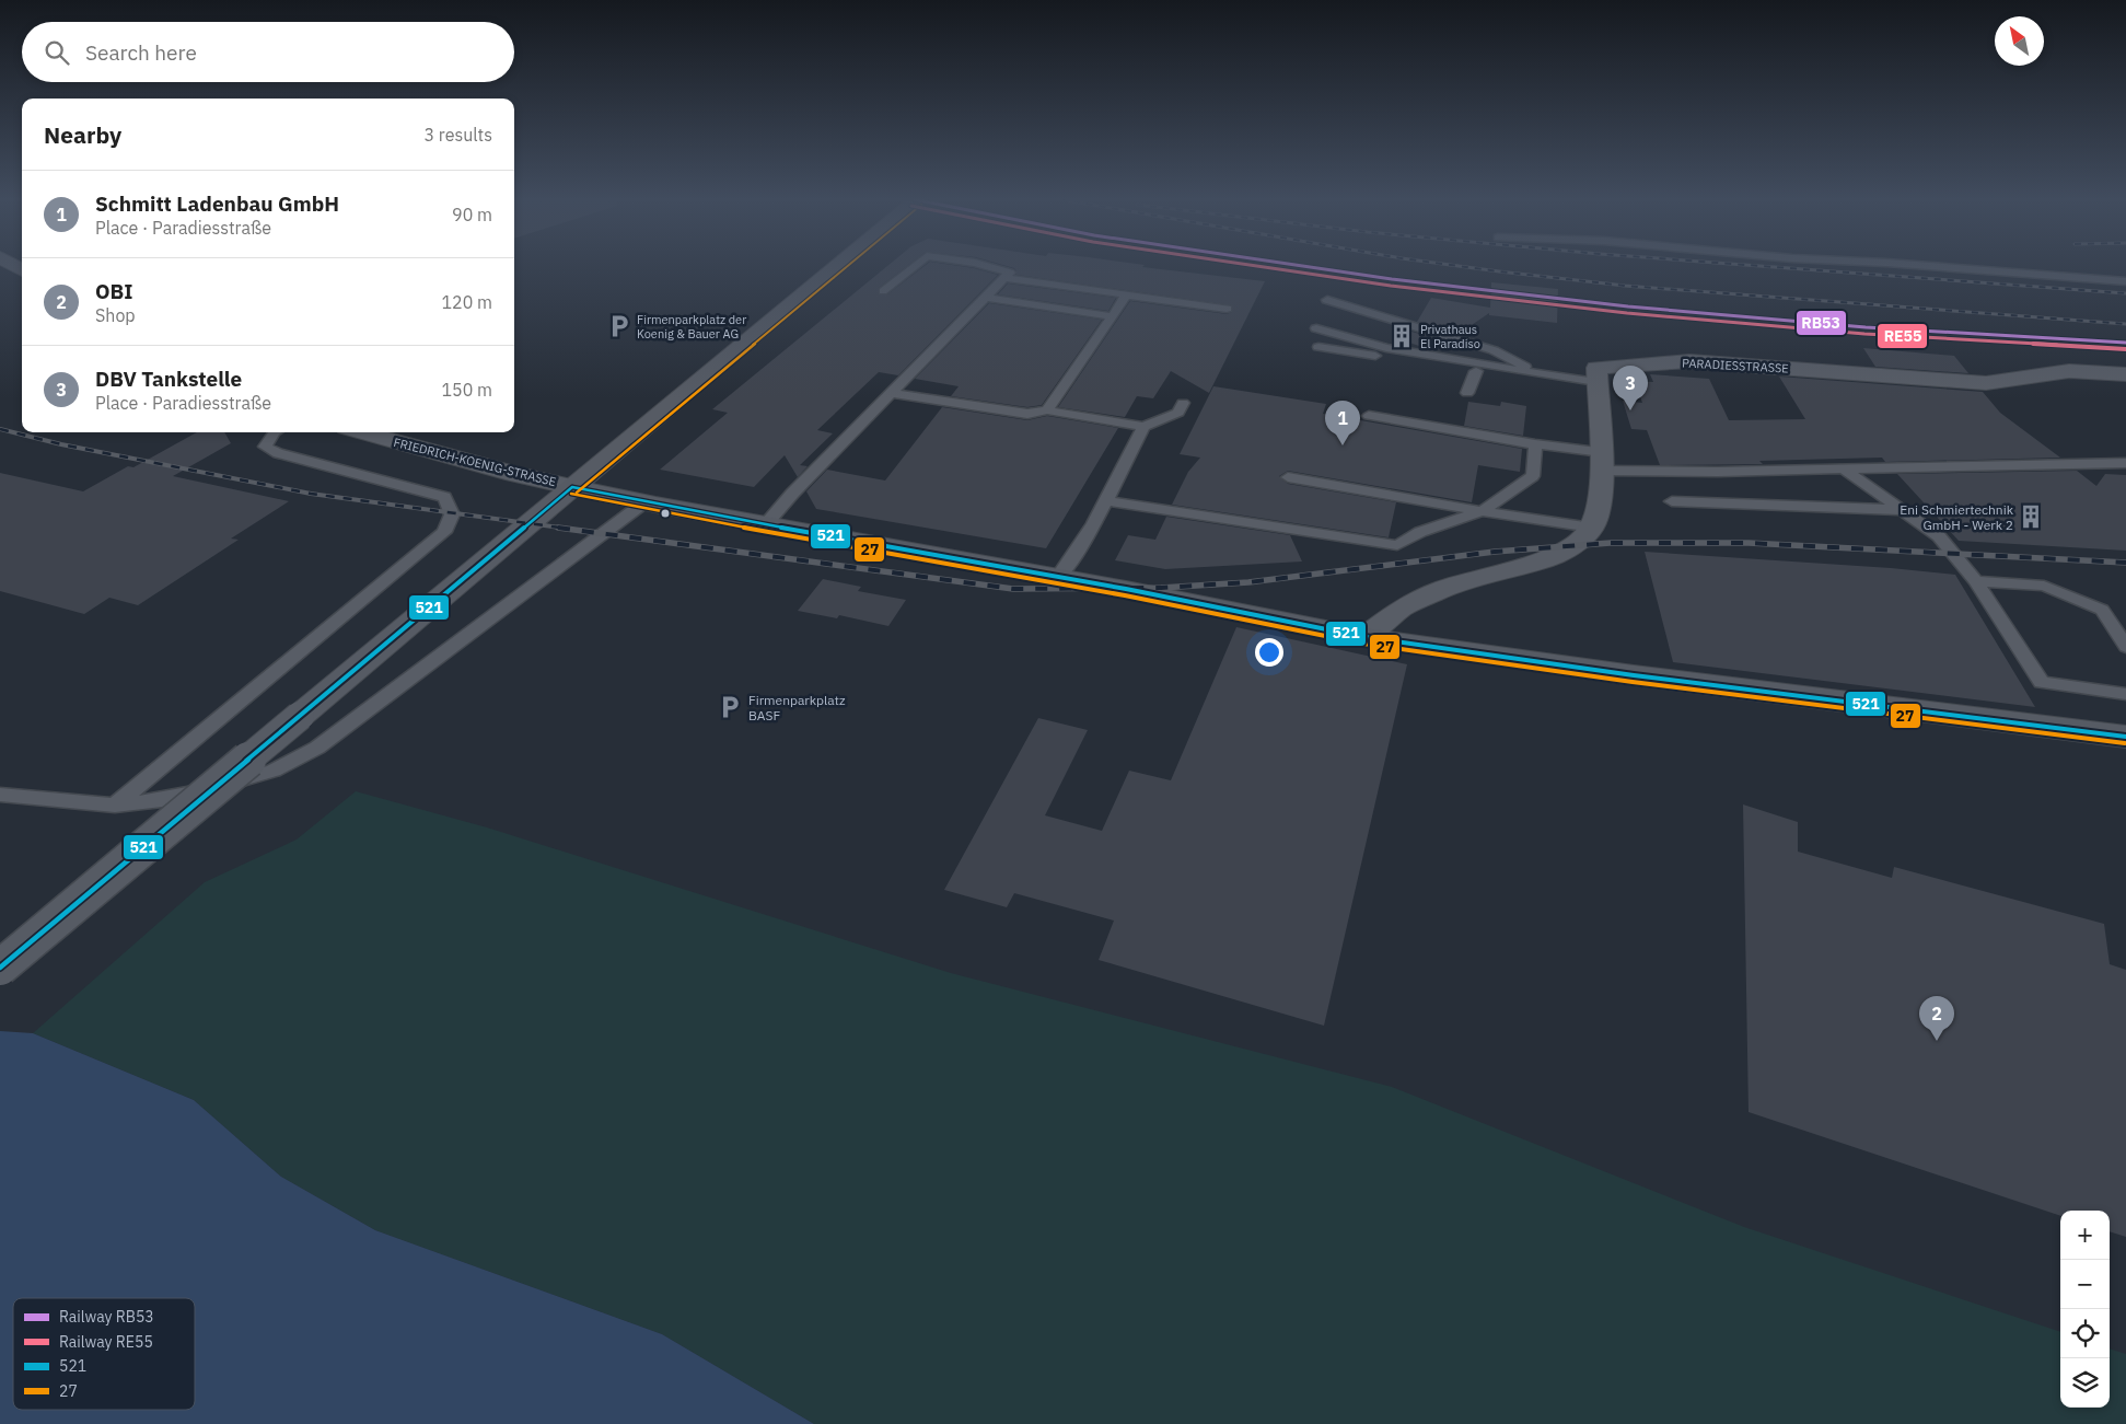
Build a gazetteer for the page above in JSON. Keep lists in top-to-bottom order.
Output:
{
  "streets": {
    "street": ["PARADIESSTRASSE", "FRIEDRICH-KOENIG-STRASSE"]
  },
  "places": {
    "parking": ["Firmenparkplatz der Koenig & Bauer AG", "Firmenparkplatz BASF"],
    "building": ["Privathaus El Paradiso", "Eni Schmiertechnik GmbH - Werk 2"]
  },
  "lines": [
    "rail line RB53",
    "rail line RE55",
    "transit line 27",
    "transit line 521"
  ],
  "legend": [
    "Railway RB53",
    "Railway RE55",
    "521",
    "27"
  ],
  "north": "top left",
  "page": {
    "search": "Search here",
    "heading": ["Nearby", "3 results"],
    "list": [
      {
        "mark": "1",
        "name": "Schmitt Ladenbau GmbH",
        "note": "Place · Paradiesstraße",
        "value": "90 m"
      },
      {
        "mark": "2",
        "name": "OBI",
        "note": "Shop",
        "value": "120 m"
      },
      {
        "mark": "3",
        "name": "DBV Tankstelle",
        "note": "Place · Paradiesstraße",
        "value": "150 m"
      }
    ],
    "pins": ["3", "1", "2"],
    "map_buttons": ["+", "−"]
  }
}
